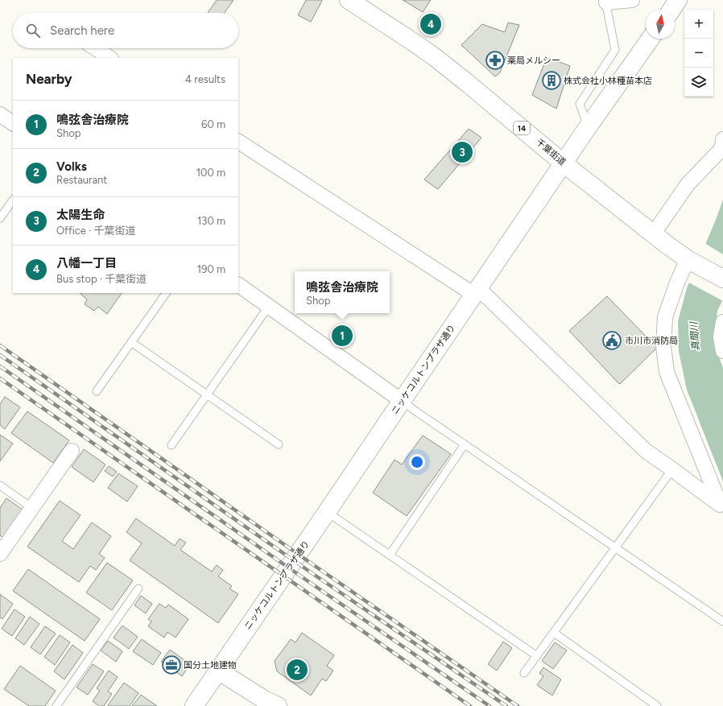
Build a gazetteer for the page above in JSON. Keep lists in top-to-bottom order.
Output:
{
  "streets": {
    "main road": ["14", "千葉街道", "ニッケコルトンプラザ通り"]
  },
  "crossings": [
    ["千葉街道", "ニッケコルトンプラザ通り"]
  ],
  "water": ["真間川"],
  "places": {
    "pharmacy": ["薬局メルシー"],
    "building": ["株式会社小林種苗本店"],
    "public building": ["市川市消防局"],
    "office": ["国分土地建物"]
  },
  "north": "top",
  "page": {
    "map_buttons": ["+", "−"],
    "pins": [
      "4",
      "3",
      "1",
      "2"
    ],
    "search": "Search here",
    "heading": ["Nearby", "4 results"],
    "list": [
      {
        "mark": "1",
        "name": "鳴弦舎治療院",
        "note": "Shop",
        "value": "60 m"
      },
      {
        "mark": "2",
        "name": "Volks",
        "note": "Restaurant",
        "value": "100 m"
      },
      {
        "mark": "3",
        "name": "太陽生命",
        "note": "Office · 千葉街道",
        "value": "130 m"
      },
      {
        "mark": "4",
        "name": "八幡一丁目",
        "note": "Bus stop · 千葉街道",
        "value": "190 m"
      }
    ],
    "popup": ["鳴弦舎治療院", "Shop"]
  }
}
